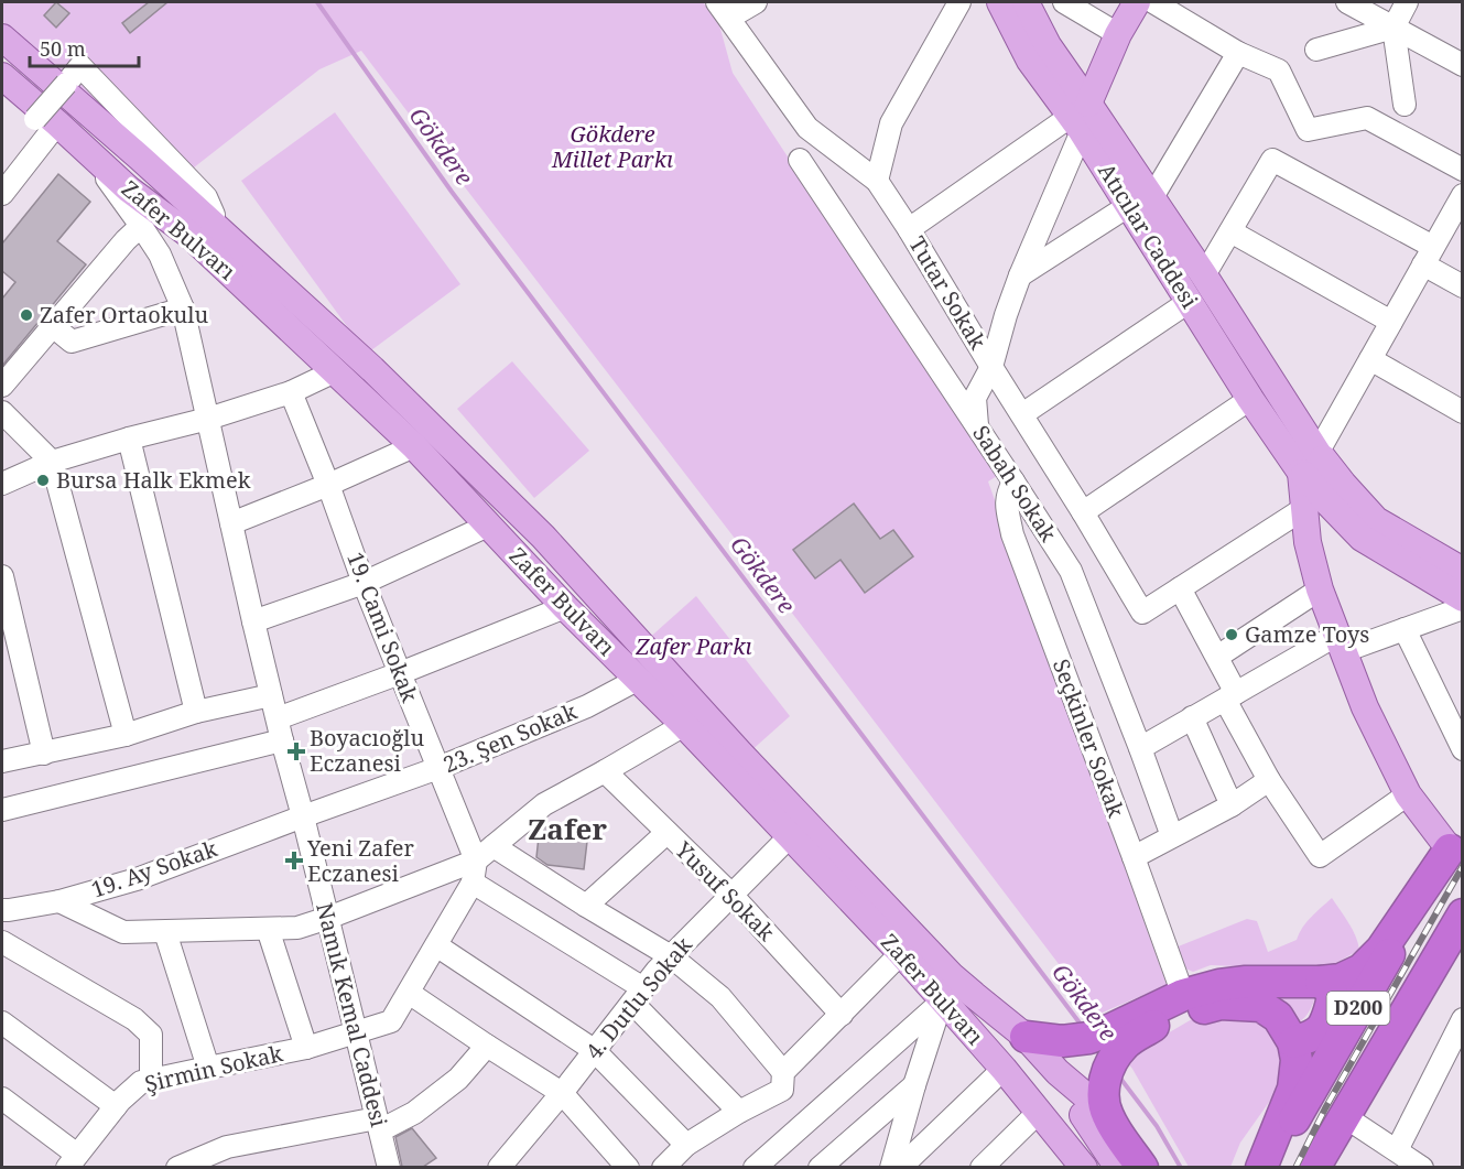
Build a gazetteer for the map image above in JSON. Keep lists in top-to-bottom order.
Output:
{
  "streets": {
    "highway": ["D200"],
    "main road": ["Zafer Bulvarı", "Atıcılar Caddesi"],
    "street": [
      "Tutar Sokak",
      "Sabah Sokak",
      "19. Cami Sokak",
      "23. Şen Sokak",
      "Seçkinler Sokak",
      "19. Ay Sokak",
      "Yusuf Sokak",
      "4. Dutlu Sokak",
      "Namık Kemal Caddesi",
      "Şirmin Sokak"
    ]
  },
  "crossings": [
    ["Zafer Bulvarı", "23. Şen Sokak"],
    ["Zafer Bulvarı", "4. Dutlu Sokak"],
    ["Zafer Bulvarı", "Namık Kemal Caddesi"],
    ["Atıcılar Caddesi", "D200"],
    ["Sabah Sokak", "Seçkinler Sokak"],
    ["19. Cami Sokak", "23. Şen Sokak"],
    ["19. Cami Sokak", "Şirmin Sokak"],
    ["23. Şen Sokak", "19. Ay Sokak"],
    ["23. Şen Sokak", "Namık Kemal Caddesi"],
    ["19. Ay Sokak", "Namık Kemal Caddesi"],
    ["Yusuf Sokak", "4. Dutlu Sokak"],
    ["Namık Kemal Caddesi", "Şirmin Sokak"]
  ],
  "districts": ["Zafer"],
  "water": ["Gökdere"],
  "parks": ["Gökdere Millet Parkı", "Zafer Parkı"],
  "places": {
    "other": ["Zafer Ortaokulu", "Bursa Halk Ekmek", "Gamze Toys"],
    "health": ["Boyacıoğlu Eczanesi", "Yeni Zafer Eczanesi"]
  },
  "scale_bar": "50 m"
}
